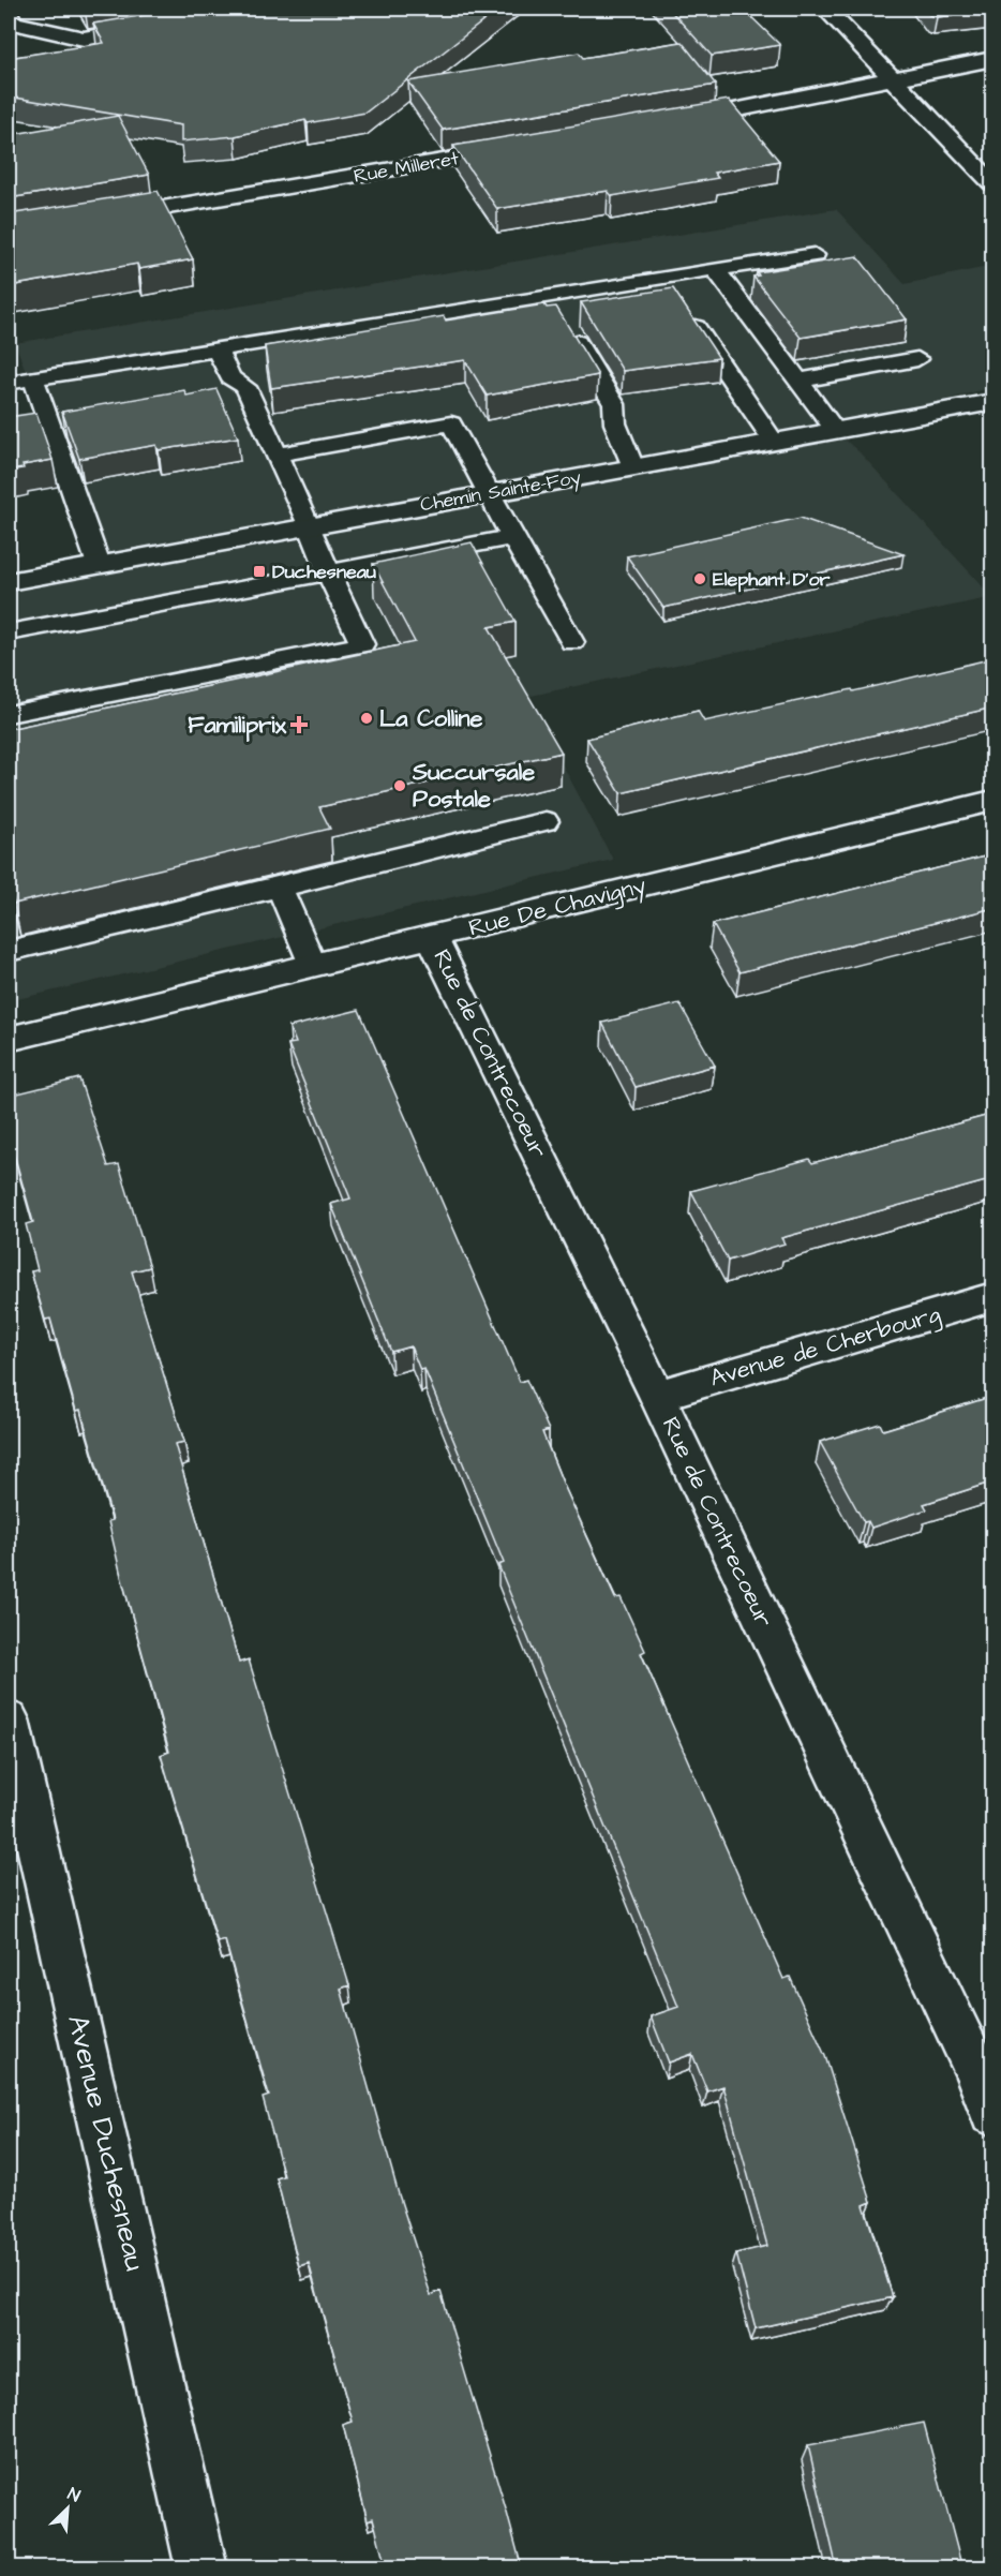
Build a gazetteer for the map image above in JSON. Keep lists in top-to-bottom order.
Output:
{
  "streets": {
    "street": [
      "Rue Milleret",
      "Chemin Sainte-Foy",
      "Rue De Chavigny",
      "Rue de Contrecoeur",
      "Avenue de Cherbourg",
      "Avenue Duchesneau"
    ]
  },
  "crossings": [
    ["Rue De Chavigny", "Rue de Contrecoeur"],
    ["Rue de Contrecoeur", "Avenue de Cherbourg"]
  ],
  "places": {
    "transit": ["Duchesneau"],
    "other": ["Elephant D’or", "La Colline", "Succursale Postale"],
    "health": ["Familiprix"]
  },
  "north": "top right"
}
